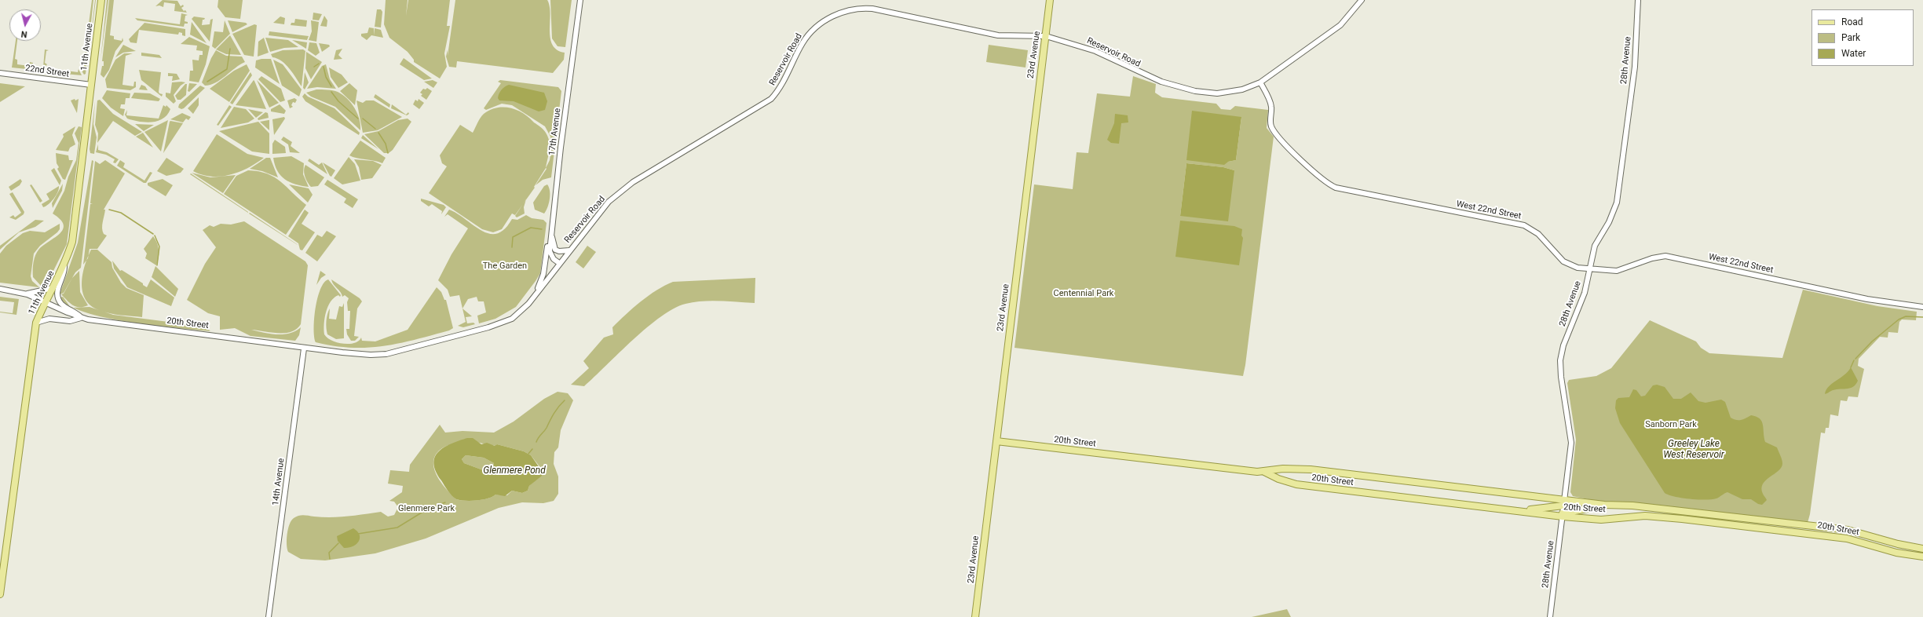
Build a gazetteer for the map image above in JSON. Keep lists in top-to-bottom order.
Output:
{
  "streets": {
    "main road": ["11th Avenue", "23rd Avenue", "20th Street"],
    "street": [
      "Reservoir Road",
      "28th Avenue",
      "22nd Street",
      "17th Avenue",
      "West 22nd Street",
      "14th Avenue"
    ]
  },
  "crossings": [
    ["11th Avenue", "22nd Street"],
    ["11th Avenue", "20th Street"],
    ["Reservoir Road", "23rd Avenue"],
    ["Reservoir Road", "17th Avenue"],
    ["Reservoir Road", "West 22nd Street"],
    ["Reservoir Road", "20th Street"],
    ["23rd Avenue", "20th Street"],
    ["28th Avenue", "West 22nd Street"],
    ["28th Avenue", "20th Street"],
    ["20th Street", "14th Avenue"]
  ],
  "water": ["Greeley Lake West Reservoir", "Glenmere Pond"],
  "parks": [
    "The Garden",
    "Centennial Park",
    "Sanborn Park",
    "Glenmere Park"
  ],
  "legend": ["Road", "Park", "Water"],
  "north": "bottom"
}
